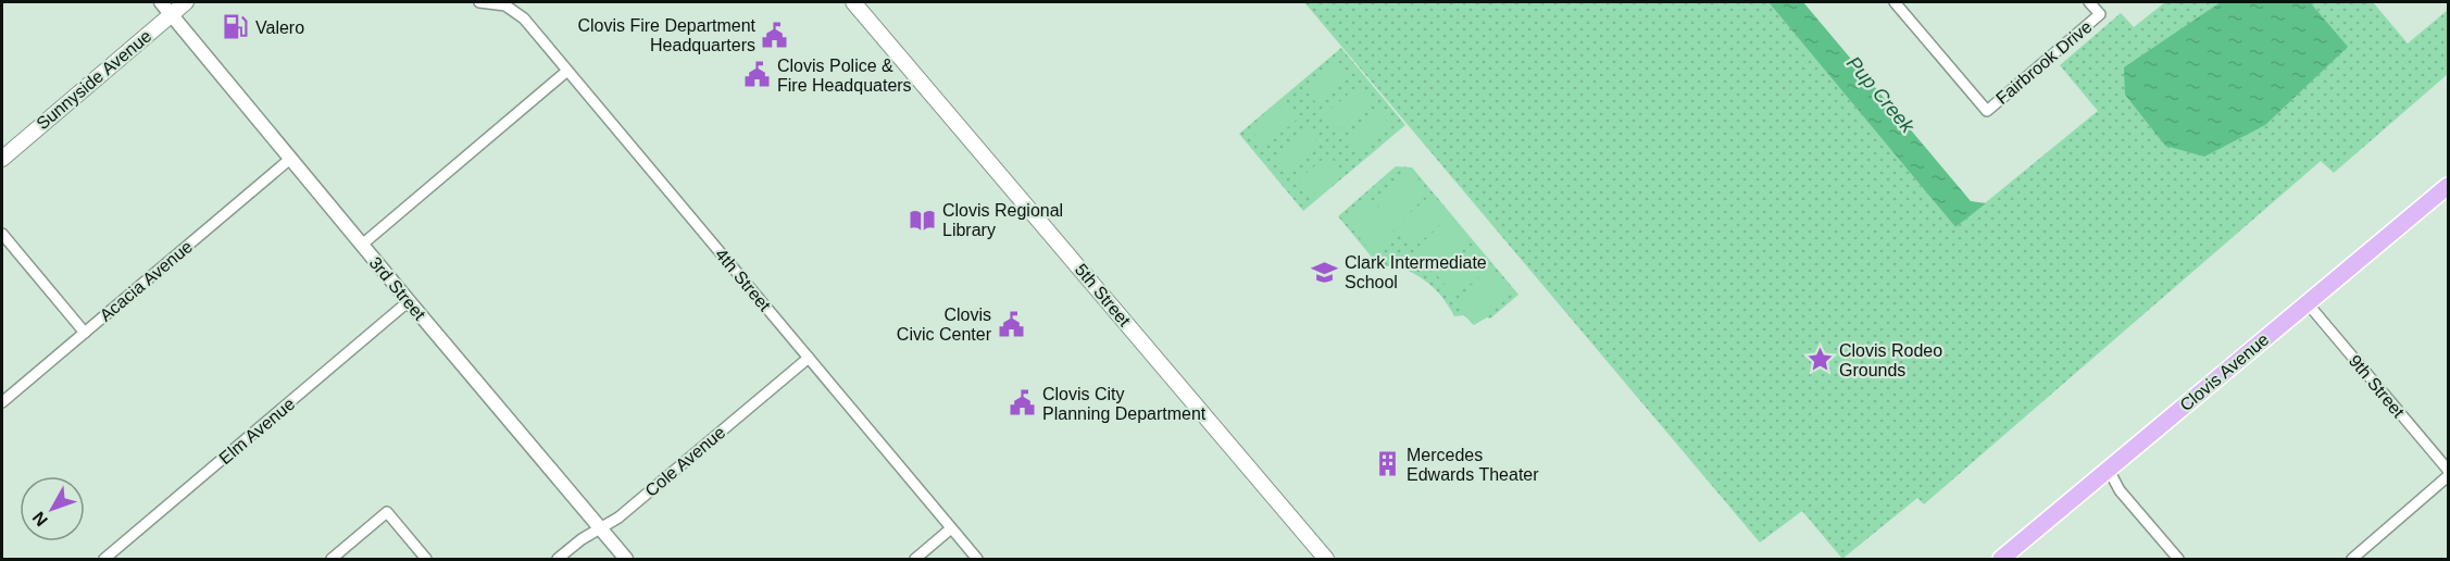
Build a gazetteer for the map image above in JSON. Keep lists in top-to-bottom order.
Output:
{
  "streets": {
    "main road": ["Sunnyside Avenue", "5th Street", "Clovis Avenue"],
    "street": [
      "Fairbrook Drive",
      "4th Street",
      "Acacia Avenue",
      "3rd Street",
      "9th Street",
      "Elm Avenue",
      "Cole Avenue"
    ]
  },
  "crossings": [
    ["Sunnyside Avenue", "3rd Street"],
    ["4th Street", "Cole Avenue"],
    ["Acacia Avenue", "3rd Street"],
    ["3rd Street", "Elm Avenue"],
    ["3rd Street", "Cole Avenue"],
    ["Clovis Avenue", "9th Street"]
  ],
  "water": ["Pup Creek"],
  "places": {
    "fuel station": ["Valero"],
    "public building": [
      "Clovis Fire Department Headquarters",
      "Clovis Police & Fire Headquaters",
      "Clovis Civic Center",
      "Clovis City Planning Department"
    ],
    "library": ["Clovis Regional Library"],
    "school or university": ["Clark Intermediate School"],
    "place": ["Clovis Rodeo Grounds"],
    "building": ["Mercedes Edwards Theater"]
  },
  "north": "bottom left"
}
